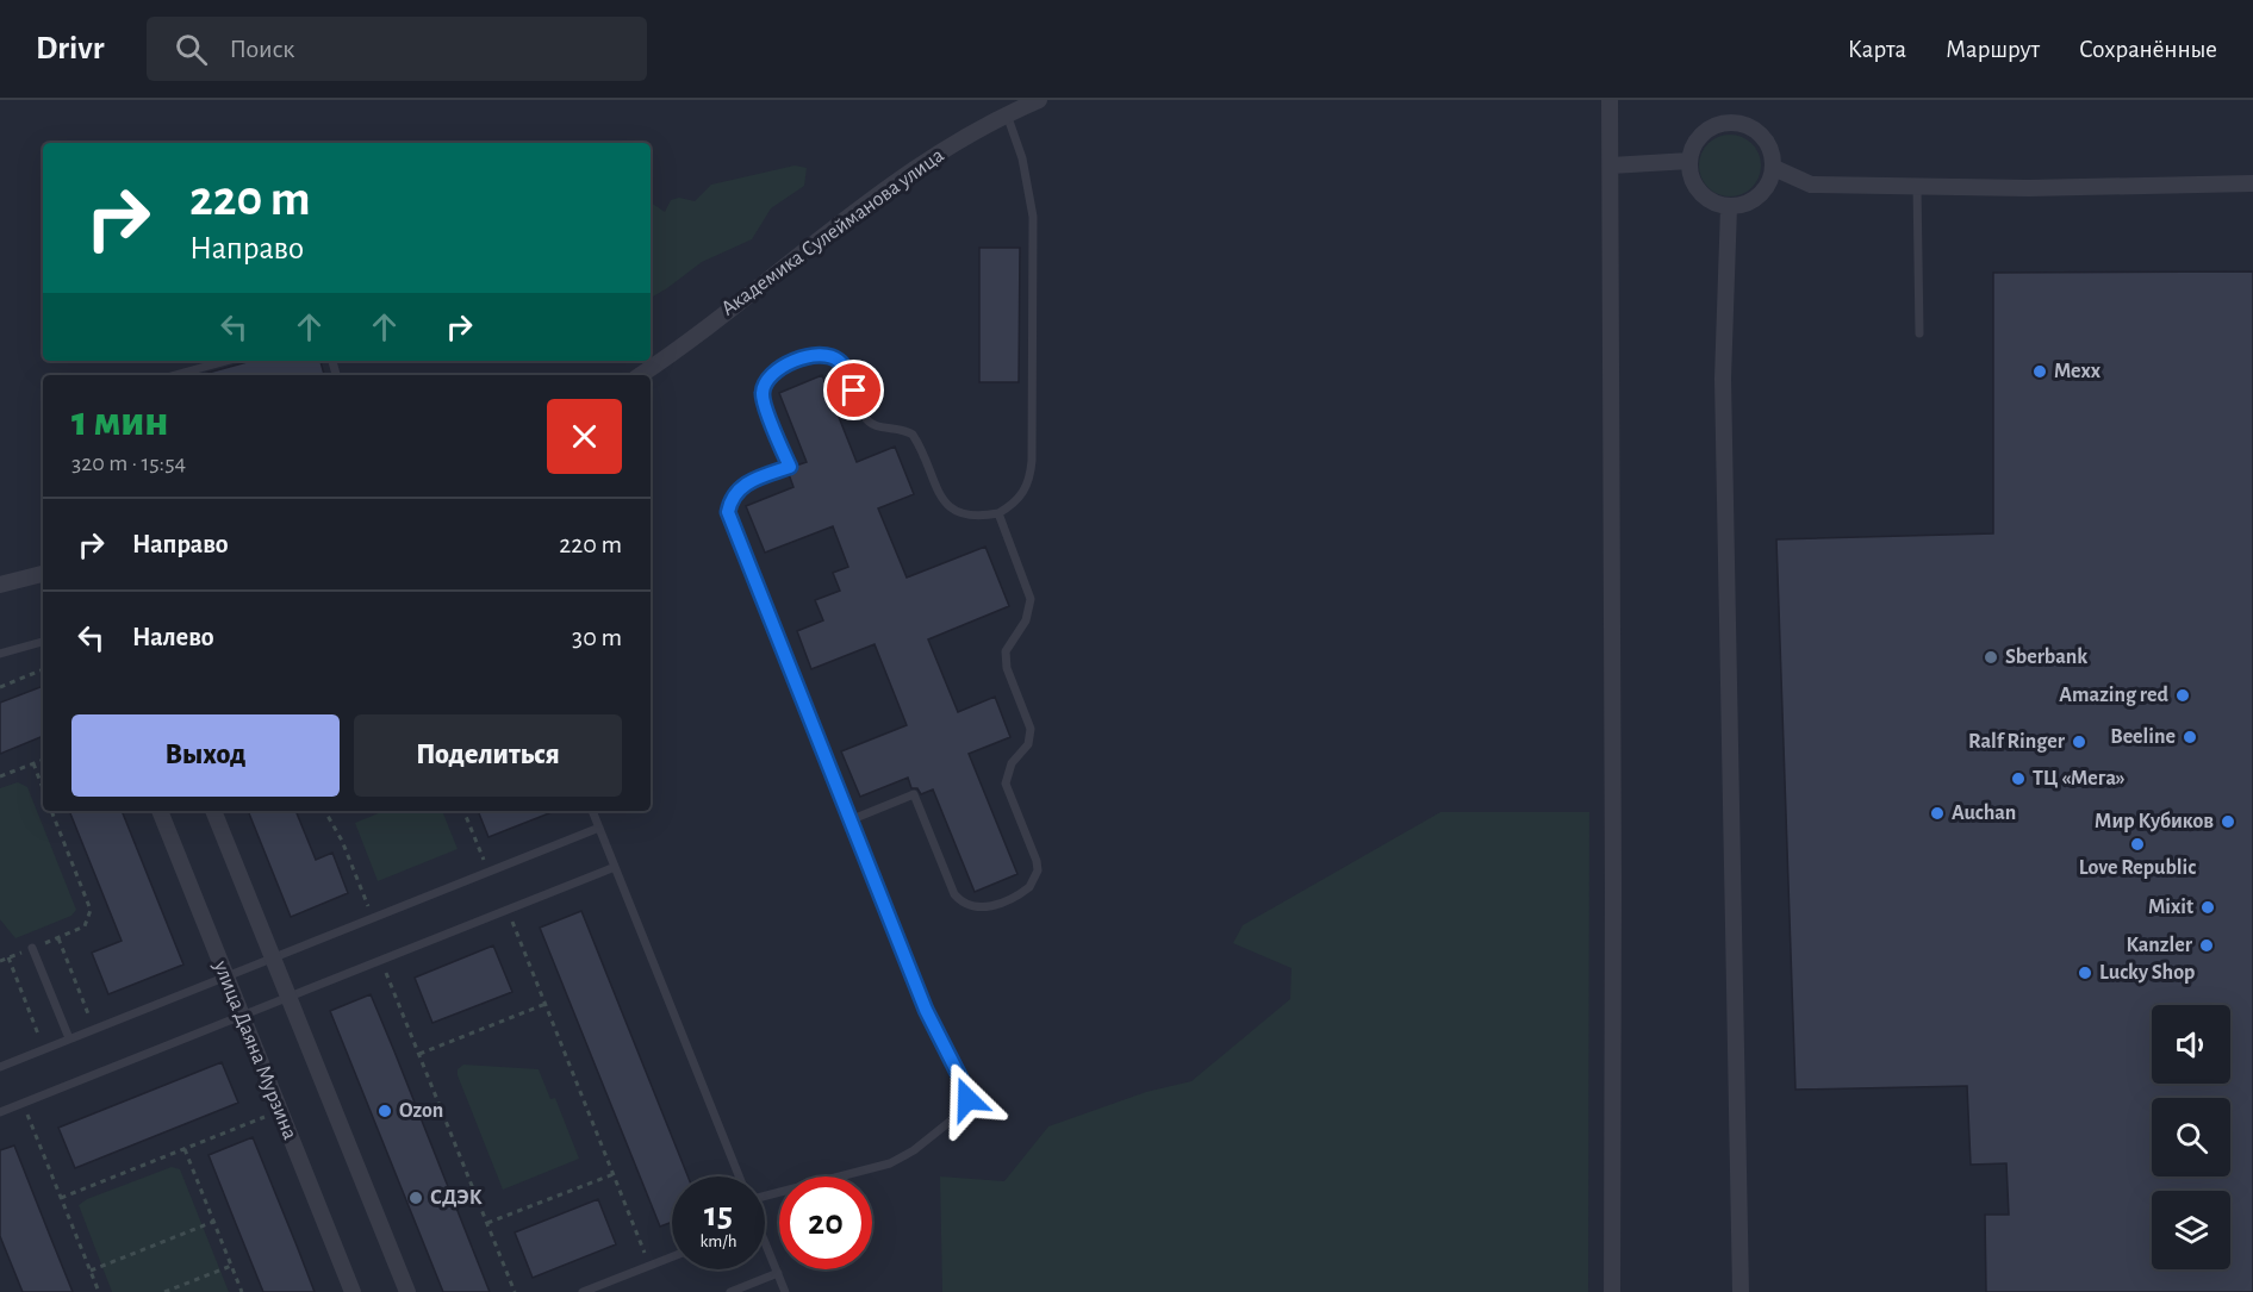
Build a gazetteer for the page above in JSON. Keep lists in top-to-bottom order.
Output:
{
  "streets": {
    "street": ["Академика Сулейманова улица", "улица Даяна Мурзина"]
  },
  "places": [
    "Mexx",
    "Sberbank",
    "Amazing red",
    "Beeline",
    "Ralf Ringer",
    "ТЦ «Мега»",
    "Auchan",
    "Мир Кубиков",
    "Love Republic",
    "Mixit",
    "Kanzler",
    "Lucky Shop",
    "Ozon",
    "СДЭК"
  ],
  "page": {
    "header": "Drivr",
    "search": "Поиск",
    "nav": ["Карта", "Маршрут", "Сохранённые"],
    "turn": ["220 m", "Направо"],
    "heading": ["1 мин", "320 m · 15:54"],
    "list": [
      {
        "name": "Направо",
        "value": "220 m"
      },
      {
        "name": "Налево",
        "value": "30 m"
      }
    ],
    "buttons": ["Выход", "Поделиться"],
    "speed": "15 km/h",
    "limit": "20"
  }
}
